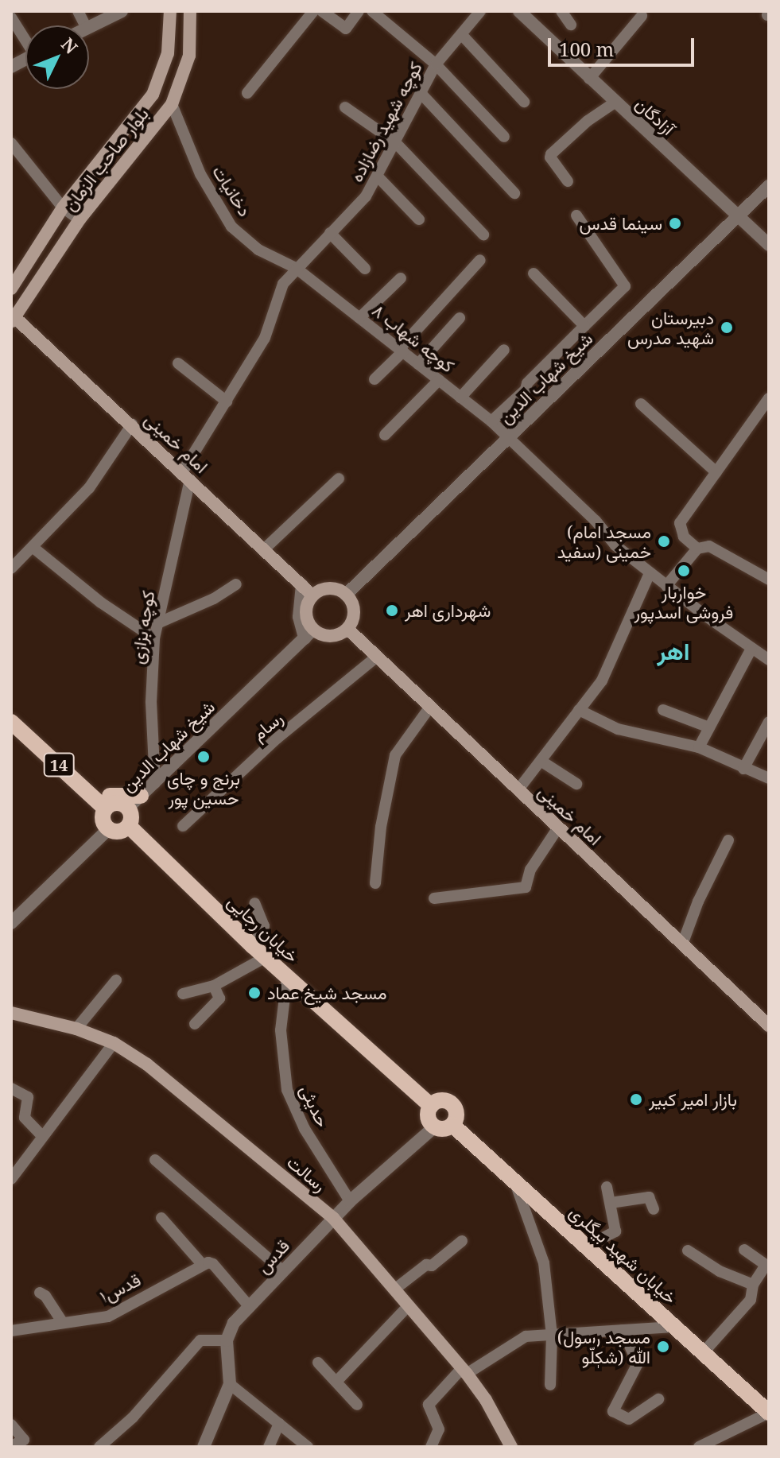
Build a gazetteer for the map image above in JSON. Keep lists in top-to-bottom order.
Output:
{
  "streets": {
    "main road": [
      "بلوار صاحب الزمان",
      "امام خمینی",
      "14",
      "خیابان رجایی",
      "رسالت",
      "خیابان شهید بیگلری"
    ],
    "street": [
      "آزادگان",
      "کوچه شهید رضازاده",
      "دخانیات",
      "کوچه شهاب ۸",
      "شیخ شهاب الدین",
      "کوچه بزازی",
      "رسام",
      "حدیثی",
      "قدس",
      "قدس۱"
    ]
  },
  "crossings": [
    ["آزادگان", "شیخ شهاب الدین"],
    ["کوچه شهید رضازاده", "دخانیات"],
    ["کوچه شهید رضازاده", "کوچه شهاب ۸"],
    ["کوچه شهید رضازاده", "امام خمینی"],
    ["کوچه شهید رضازاده", "کوچه بزازی"],
    ["بلوار صاحب الزمان", "دخانیات"],
    ["بلوار صاحب الزمان", "امام خمینی"],
    ["دخانیات", "کوچه شهاب ۸"],
    ["کوچه شهاب ۸", "شیخ شهاب الدین"],
    ["شیخ شهاب الدین", "امام خمینی"],
    ["شیخ شهاب الدین", "کوچه بزازی"],
    ["شیخ شهاب الدین", "14"],
    ["شیخ شهاب الدین", "خیابان رجایی"],
    ["امام خمینی", "کوچه بزازی"],
    ["امام خمینی", "رسام"],
    ["14", "خیابان رجایی"],
    ["خیابان رجایی", "حدیثی"],
    ["خیابان رجایی", "خیابان شهید بیگلری"],
    ["خیابان رجایی", "قدس"],
    ["حدیثی", "قدس"],
    ["رسالت", "قدس"],
    ["خیابان شهید بیگلری", "قدس"]
  ],
  "districts": ["اهر"],
  "places": [
    "سینما قدس",
    "دبیرستان شهید مدرس",
    "(مسجد امام خمینی (سفید",
    "خواربار فروشی اسدپور",
    "شهرداری اهر",
    "برنج و چای حسین پور",
    "مسجد شیخ عماد",
    "بازار امیر کبیر",
    "(مسجد رسول الله (شکٖلّو"
  ],
  "scale_bar": "100 m",
  "north": "top right"
}
